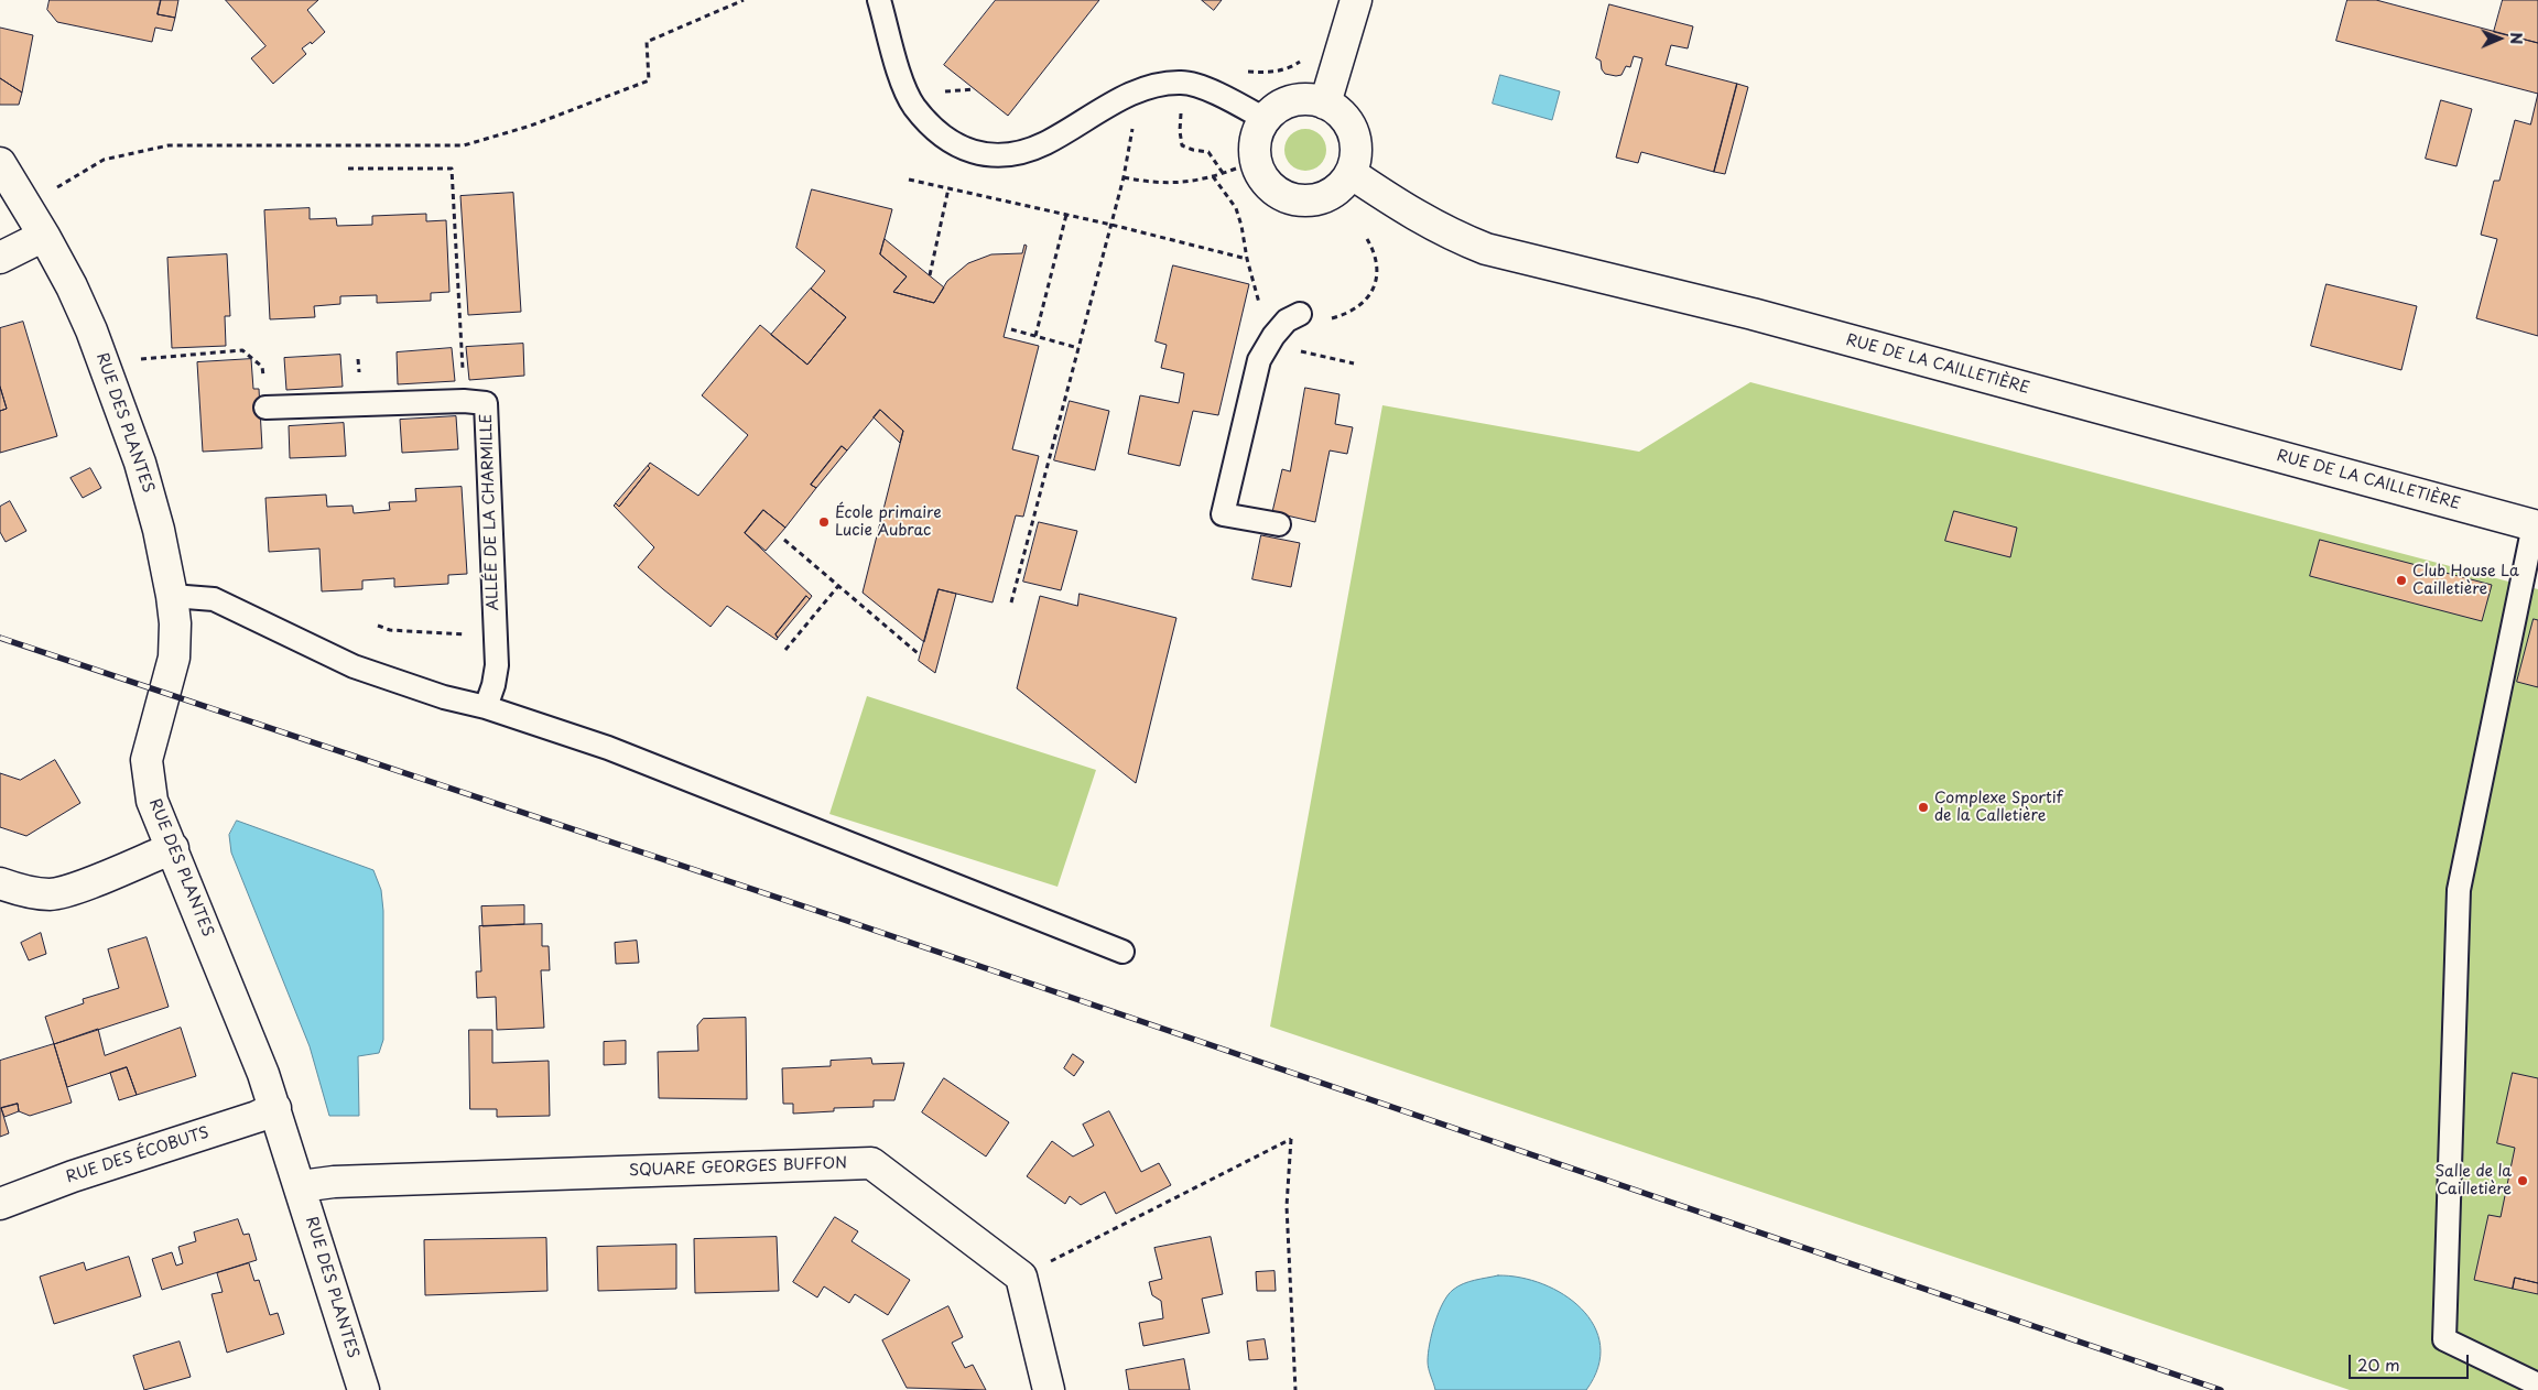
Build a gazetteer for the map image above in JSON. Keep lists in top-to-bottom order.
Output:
{
  "streets": {
    "street": [
      "RUE DE LA CAILLETIÈRE",
      "RUE DES PLANTES",
      "RUE DES ÉCOBUTS",
      "SQUARE GEORGES BUFFON"
    ],
    "lane": ["ALLÉE DE LA CHARMILLE"]
  },
  "crossings": [
    ["RUE DES PLANTES", "RUE DES ÉCOBUTS"],
    ["RUE DES PLANTES", "SQUARE GEORGES BUFFON"]
  ],
  "places": [
    "École primaire Lucie Aubrac",
    "Club House La Cailletière",
    "Complexe Sportif de la Calletière",
    "Salle de la Cailletière"
  ],
  "scale_bar": "20 m",
  "north": "right"
}
